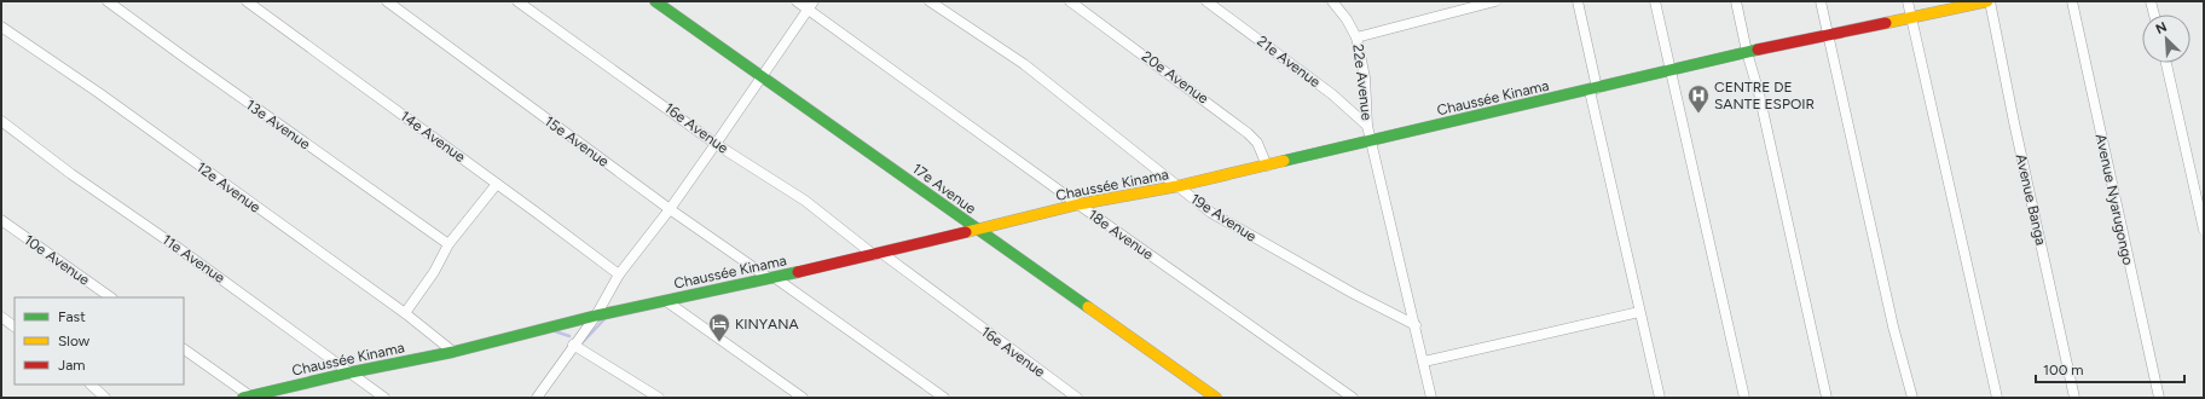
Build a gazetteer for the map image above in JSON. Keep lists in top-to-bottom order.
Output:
{
  "streets": {
    "street": [
      "21e Avenue",
      "20e Avenue",
      "22e Avenue",
      "Chaussée Kinama",
      "13e Avenue",
      "16e Avenue",
      "14e Avenue",
      "15e Avenue",
      "12e Avenue",
      "17e Avenue",
      "Avenue Banga",
      "Avenue Nyarugongo",
      "19e Avenue",
      "18e Avenue",
      "11e Avenue",
      "10e Avenue"
    ]
  },
  "crossings": [
    ["21e Avenue", "22e Avenue"],
    ["20e Avenue", "Chaussée Kinama"],
    ["22e Avenue", "Chaussée Kinama"],
    ["22e Avenue", "19e Avenue"],
    ["Chaussée Kinama", "16e Avenue"],
    ["Chaussée Kinama", "15e Avenue"],
    ["Chaussée Kinama", "12e Avenue"],
    ["Chaussée Kinama", "17e Avenue"],
    ["Chaussée Kinama", "Avenue Banga"],
    ["Chaussée Kinama", "19e Avenue"],
    ["Chaussée Kinama", "18e Avenue"],
    ["Chaussée Kinama", "11e Avenue"]
  ],
  "places": {
    "hospital": ["CENTRE DE SANTE ESPOIR"],
    "hotel": ["KINYANA"]
  },
  "legend": ["Fast", "Slow", "Jam"],
  "scale_bar": "100 m",
  "north": "top left"
}
